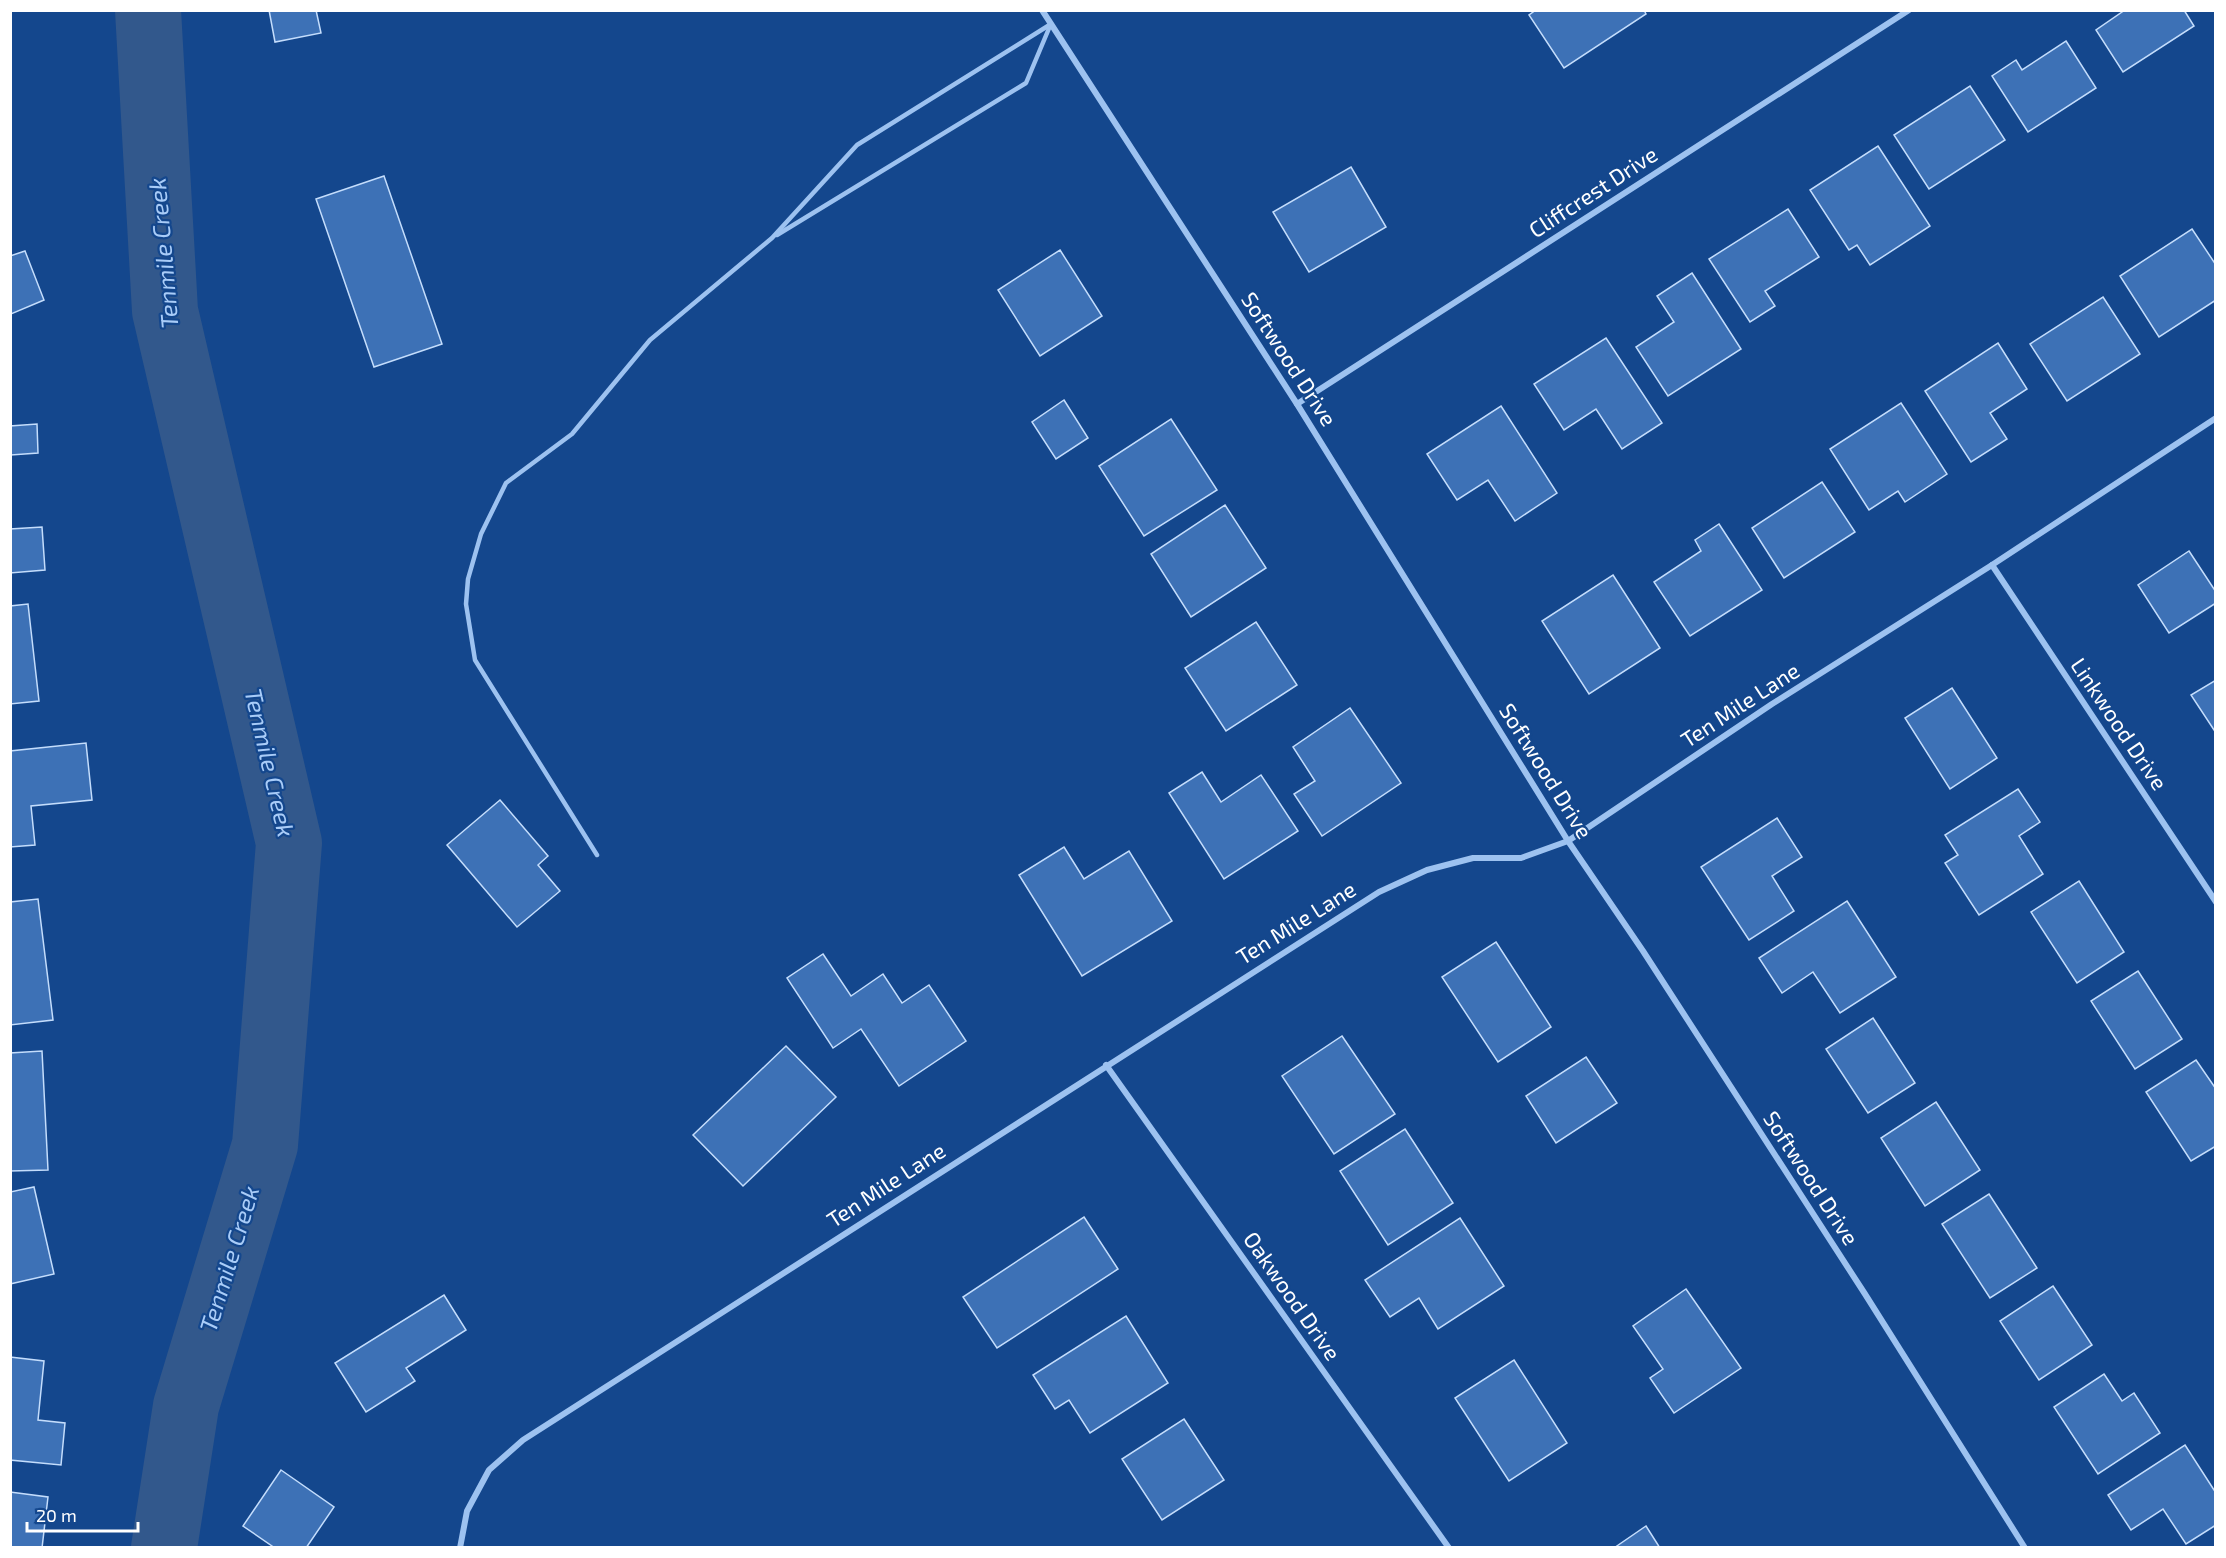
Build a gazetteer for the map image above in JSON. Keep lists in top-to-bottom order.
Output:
{
  "streets": {
    "street": [
      "Cliffcrest Drive",
      "Softwood Drive",
      "Ten Mile Lane",
      "Linkwood Drive",
      "Oakwood Drive"
    ]
  },
  "crossings": [
    ["Cliffcrest Drive", "Softwood Drive"],
    ["Softwood Drive", "Ten Mile Lane"],
    ["Ten Mile Lane", "Linkwood Drive"],
    ["Ten Mile Lane", "Oakwood Drive"]
  ],
  "water": ["Tenmile Creek"],
  "scale_bar": "20 m"
}
